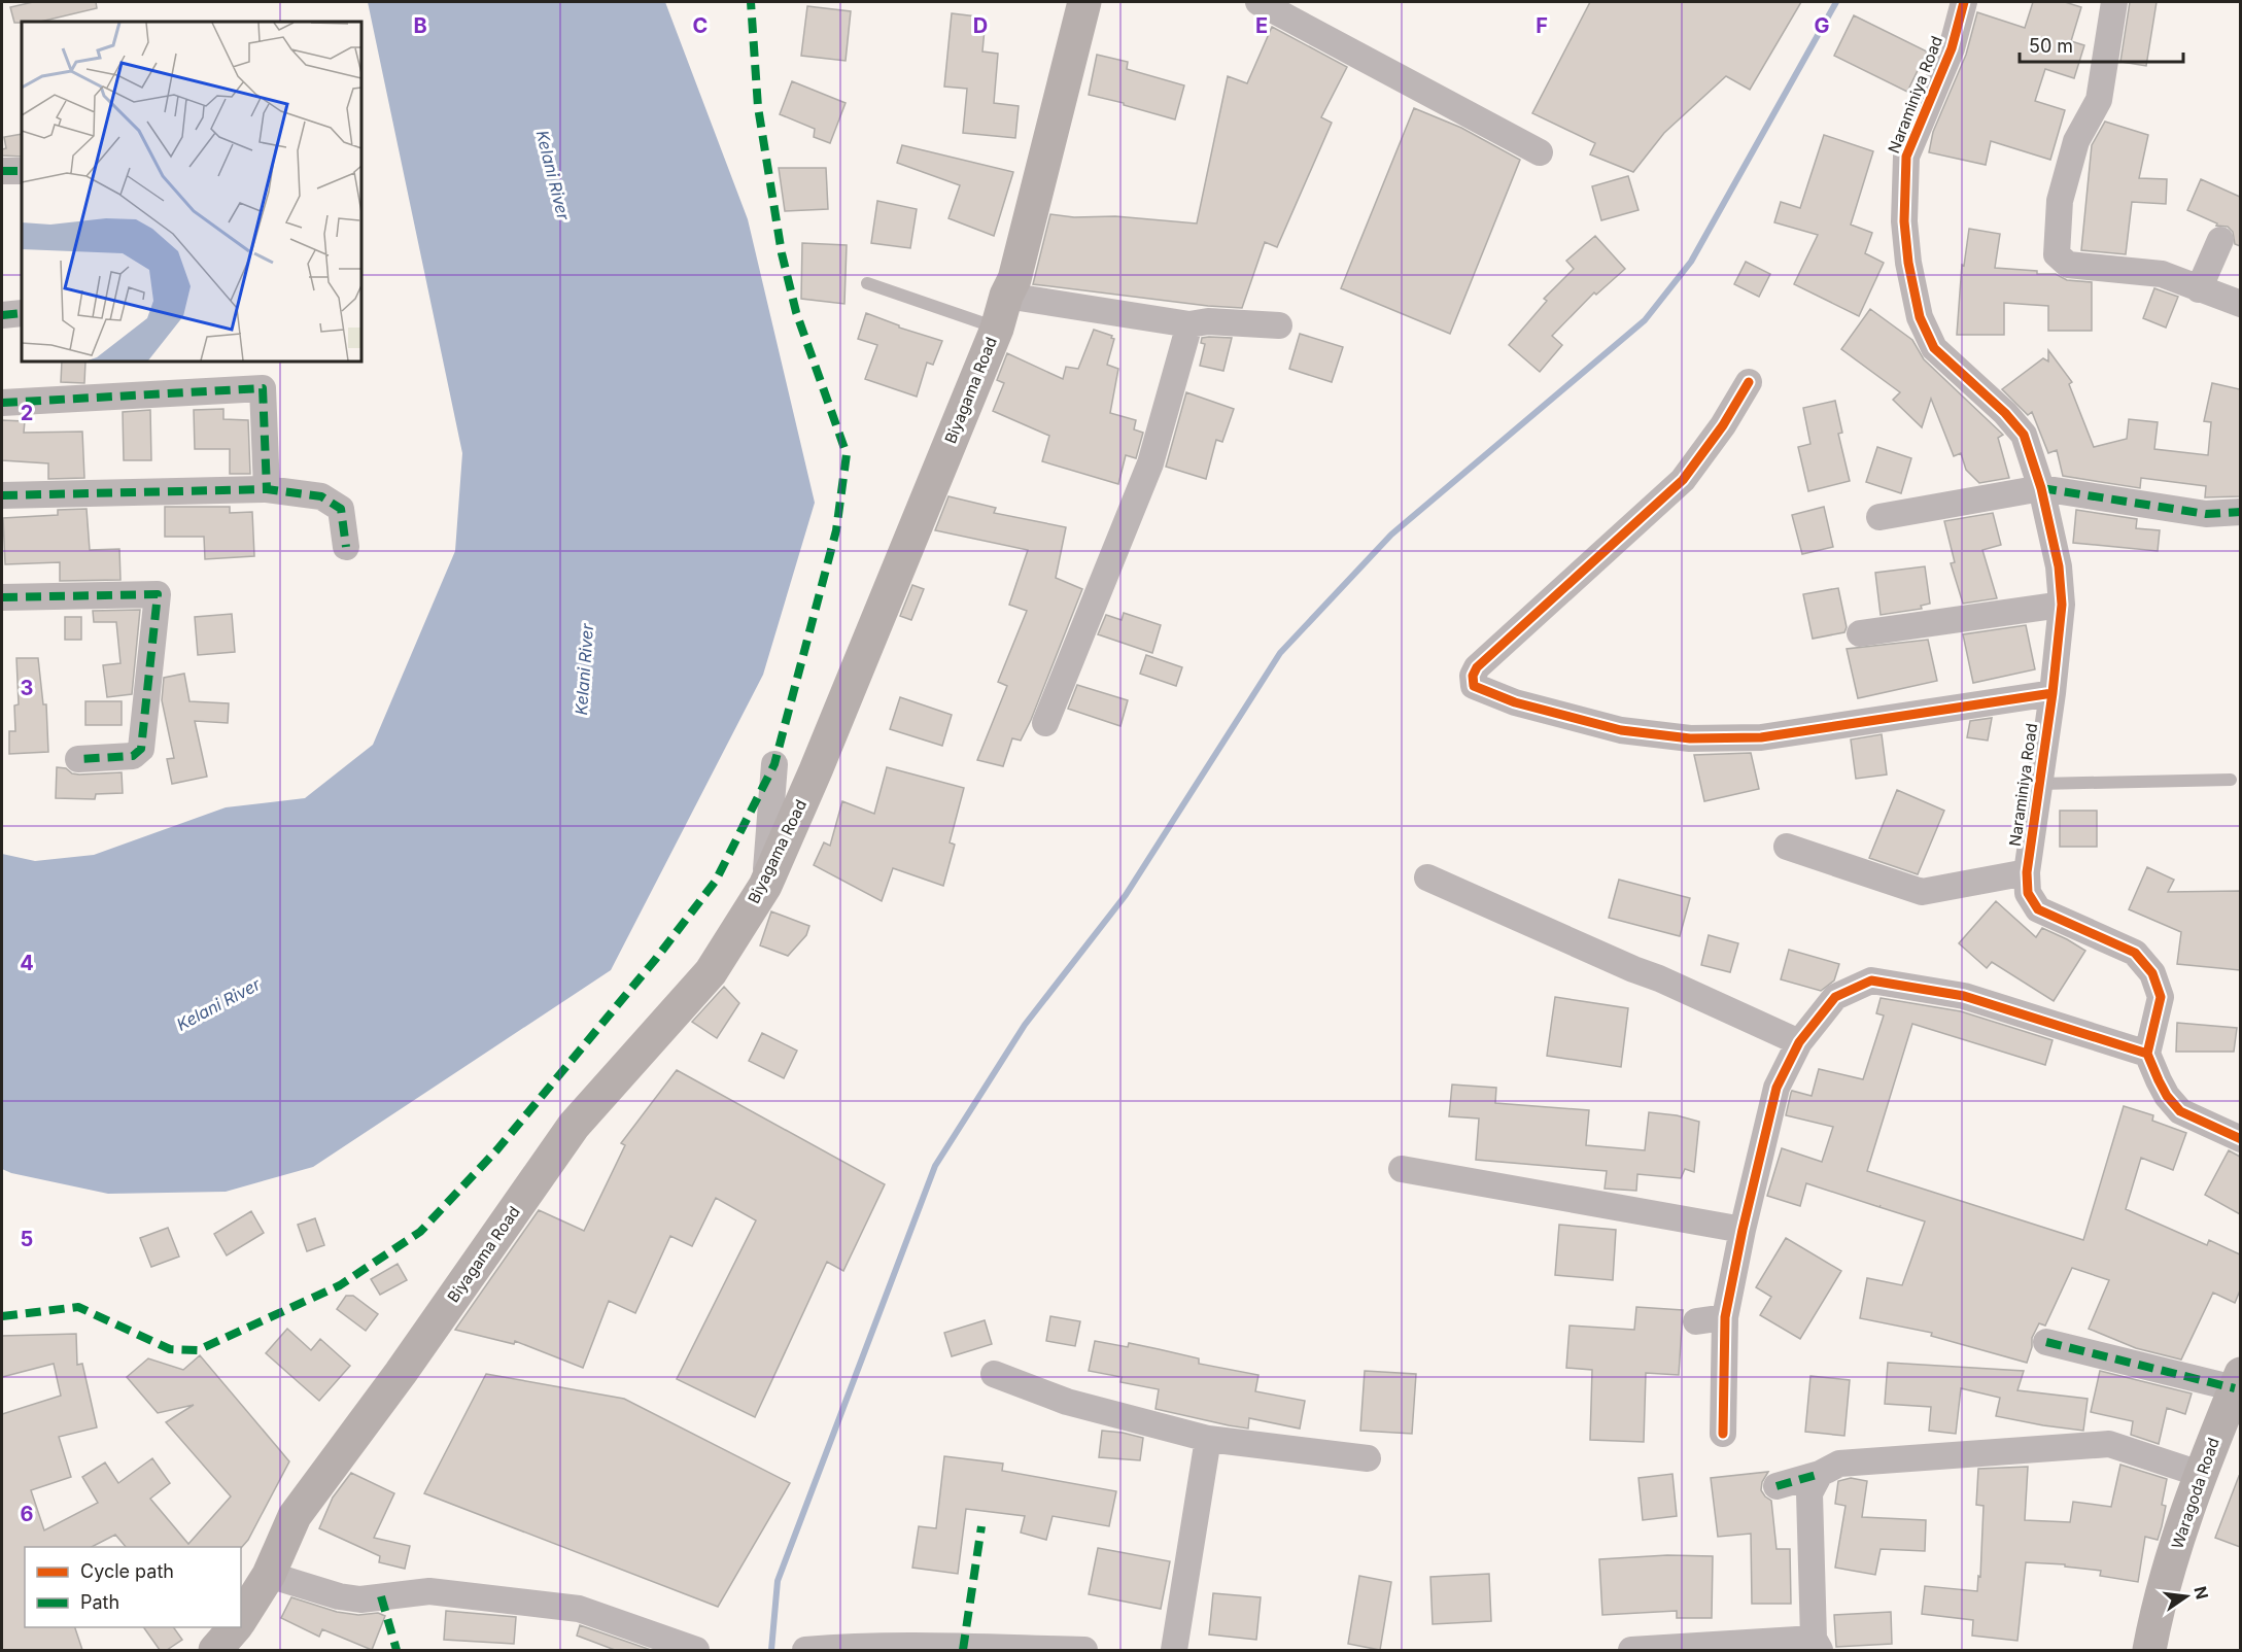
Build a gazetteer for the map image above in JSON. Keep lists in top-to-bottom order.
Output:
{
  "streets": {
    "main road": ["Biyagama Road", "Waragoda Road"],
    "street": ["Naraminiya Road"]
  },
  "water": ["Kelani River"],
  "legend": ["Cycle path", "Path"],
  "scale_bar": "50 m",
  "north": "right",
  "grid": {
    "columns": [
      "B",
      "C",
      "D",
      "E",
      "F",
      "G"
    ],
    "rows": [
      "2",
      "3",
      "4",
      "5",
      "6"
    ]
  }
}
